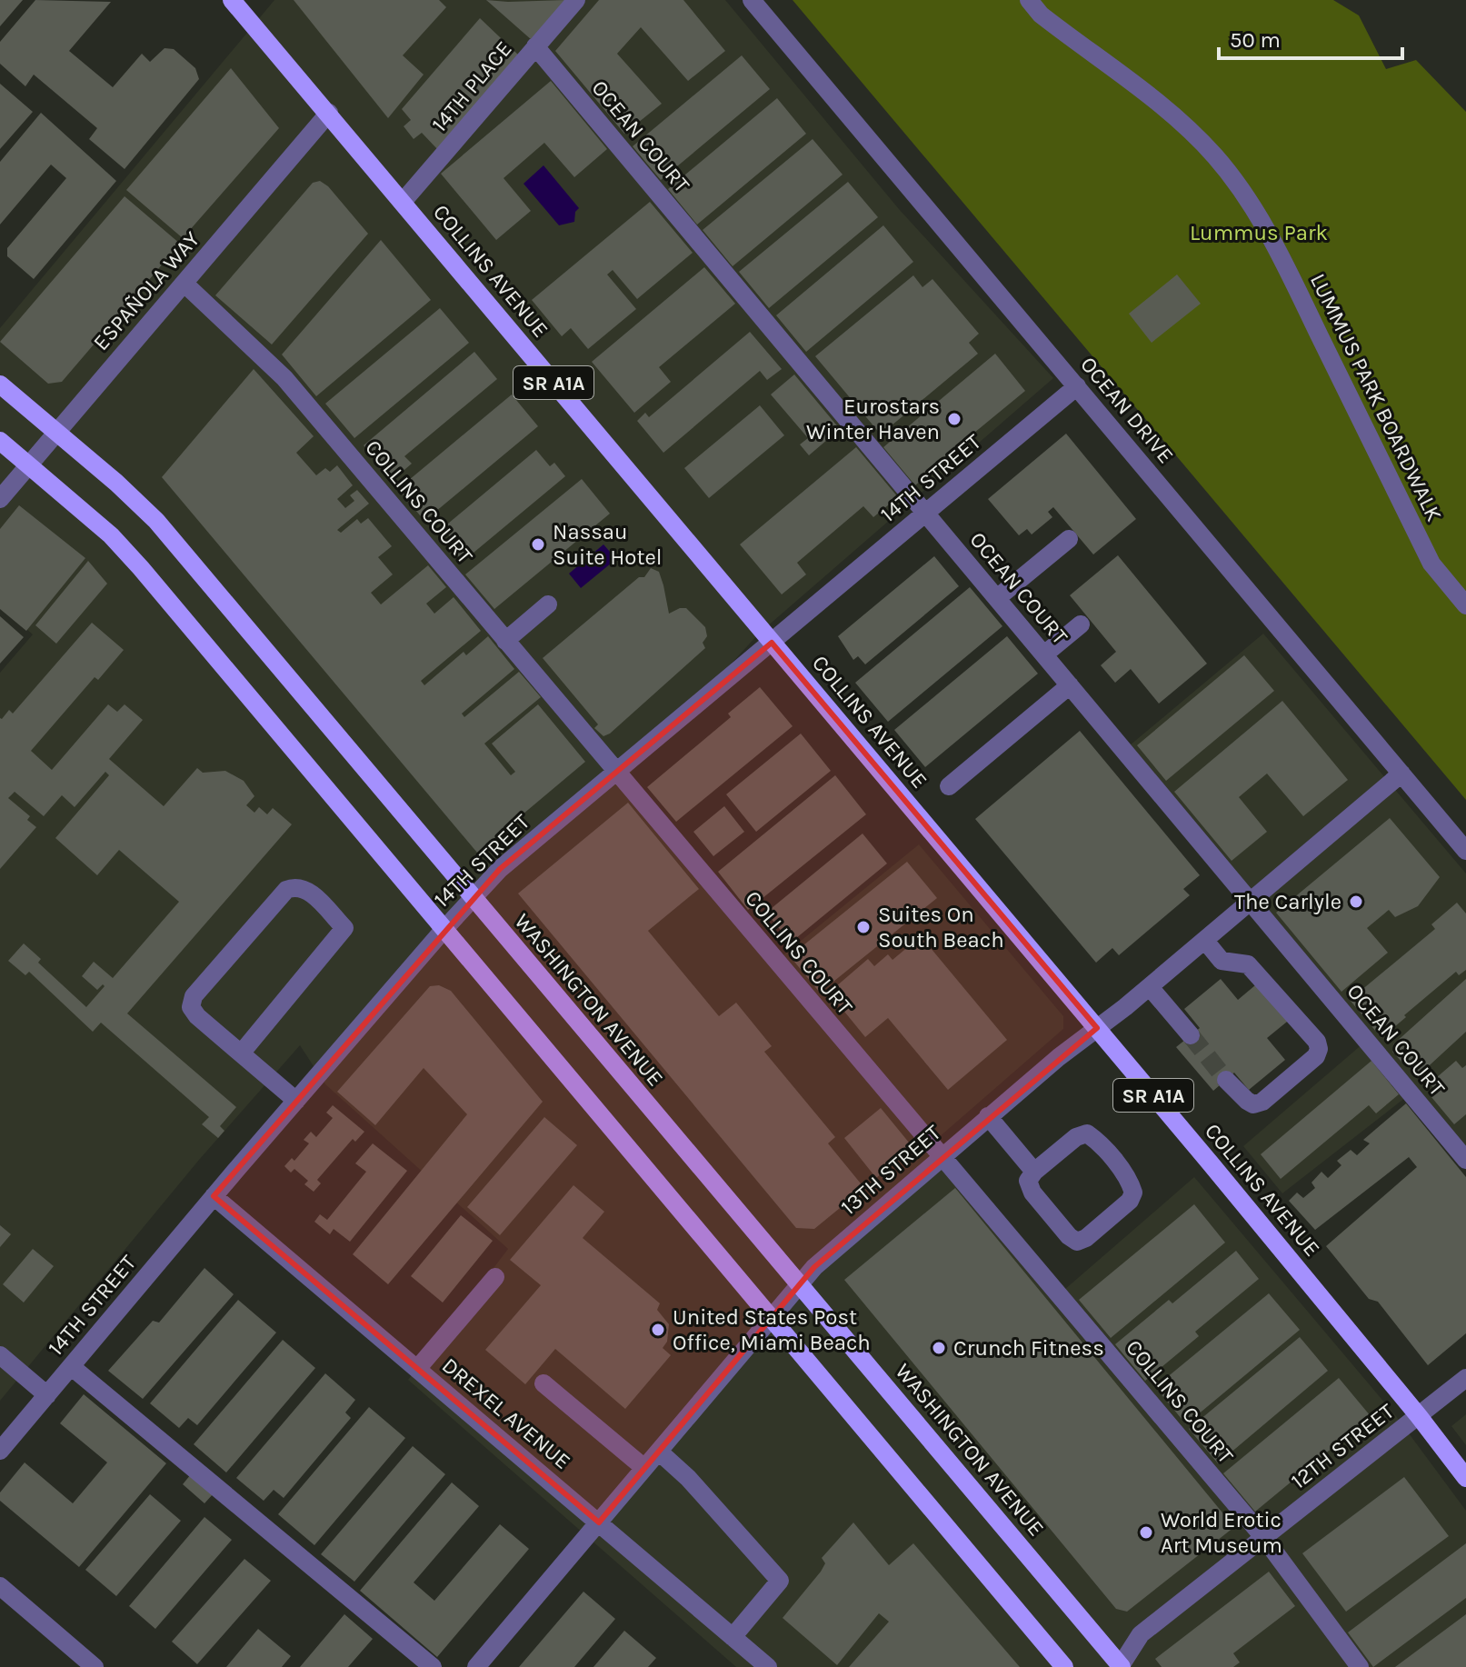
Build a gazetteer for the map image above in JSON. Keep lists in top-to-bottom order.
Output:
{
  "streets": {
    "main road": ["COLLINS AVENUE", "SR A1A", "WASHINGTON AVENUE"],
    "street": [
      "14TH PLACE",
      "OCEAN COURT",
      "ESPAÑOLA WAY",
      "LUMMUS PARK BOARDWALK",
      "OCEAN DRIVE",
      "14TH STREET",
      "COLLINS COURT",
      "13TH STREET",
      "DREXEL AVENUE",
      "12TH STREET"
    ]
  },
  "crossings": [
    ["14TH PLACE", "OCEAN COURT"],
    ["14TH PLACE", "COLLINS AVENUE"],
    ["OCEAN COURT", "14TH STREET"],
    ["OCEAN COURT", "13TH STREET"],
    ["COLLINS AVENUE", "ESPAÑOLA WAY"],
    ["COLLINS AVENUE", "14TH STREET"],
    ["COLLINS AVENUE", "13TH STREET"],
    ["COLLINS AVENUE", "12TH STREET"],
    ["ESPAÑOLA WAY", "COLLINS COURT"],
    ["ESPAÑOLA WAY", "WASHINGTON AVENUE"],
    ["OCEAN DRIVE", "14TH STREET"],
    ["OCEAN DRIVE", "13TH STREET"],
    ["14TH STREET", "COLLINS COURT"],
    ["14TH STREET", "WASHINGTON AVENUE"],
    ["14TH STREET", "DREXEL AVENUE"],
    ["COLLINS COURT", "13TH STREET"],
    ["COLLINS COURT", "12TH STREET"],
    ["WASHINGTON AVENUE", "13TH STREET"],
    ["WASHINGTON AVENUE", "12TH STREET"],
    ["13TH STREET", "DREXEL AVENUE"]
  ],
  "parks": ["Lummus Park"],
  "places": [
    "Eurostars Winter Haven",
    "Nassau Suite Hotel",
    "The Carlyle",
    "Suites On South Beach",
    "United States Post Office, Miami Beach",
    "Crunch Fitness",
    "World Erotic Art Museum"
  ],
  "scale_bar": "50 m"
}
